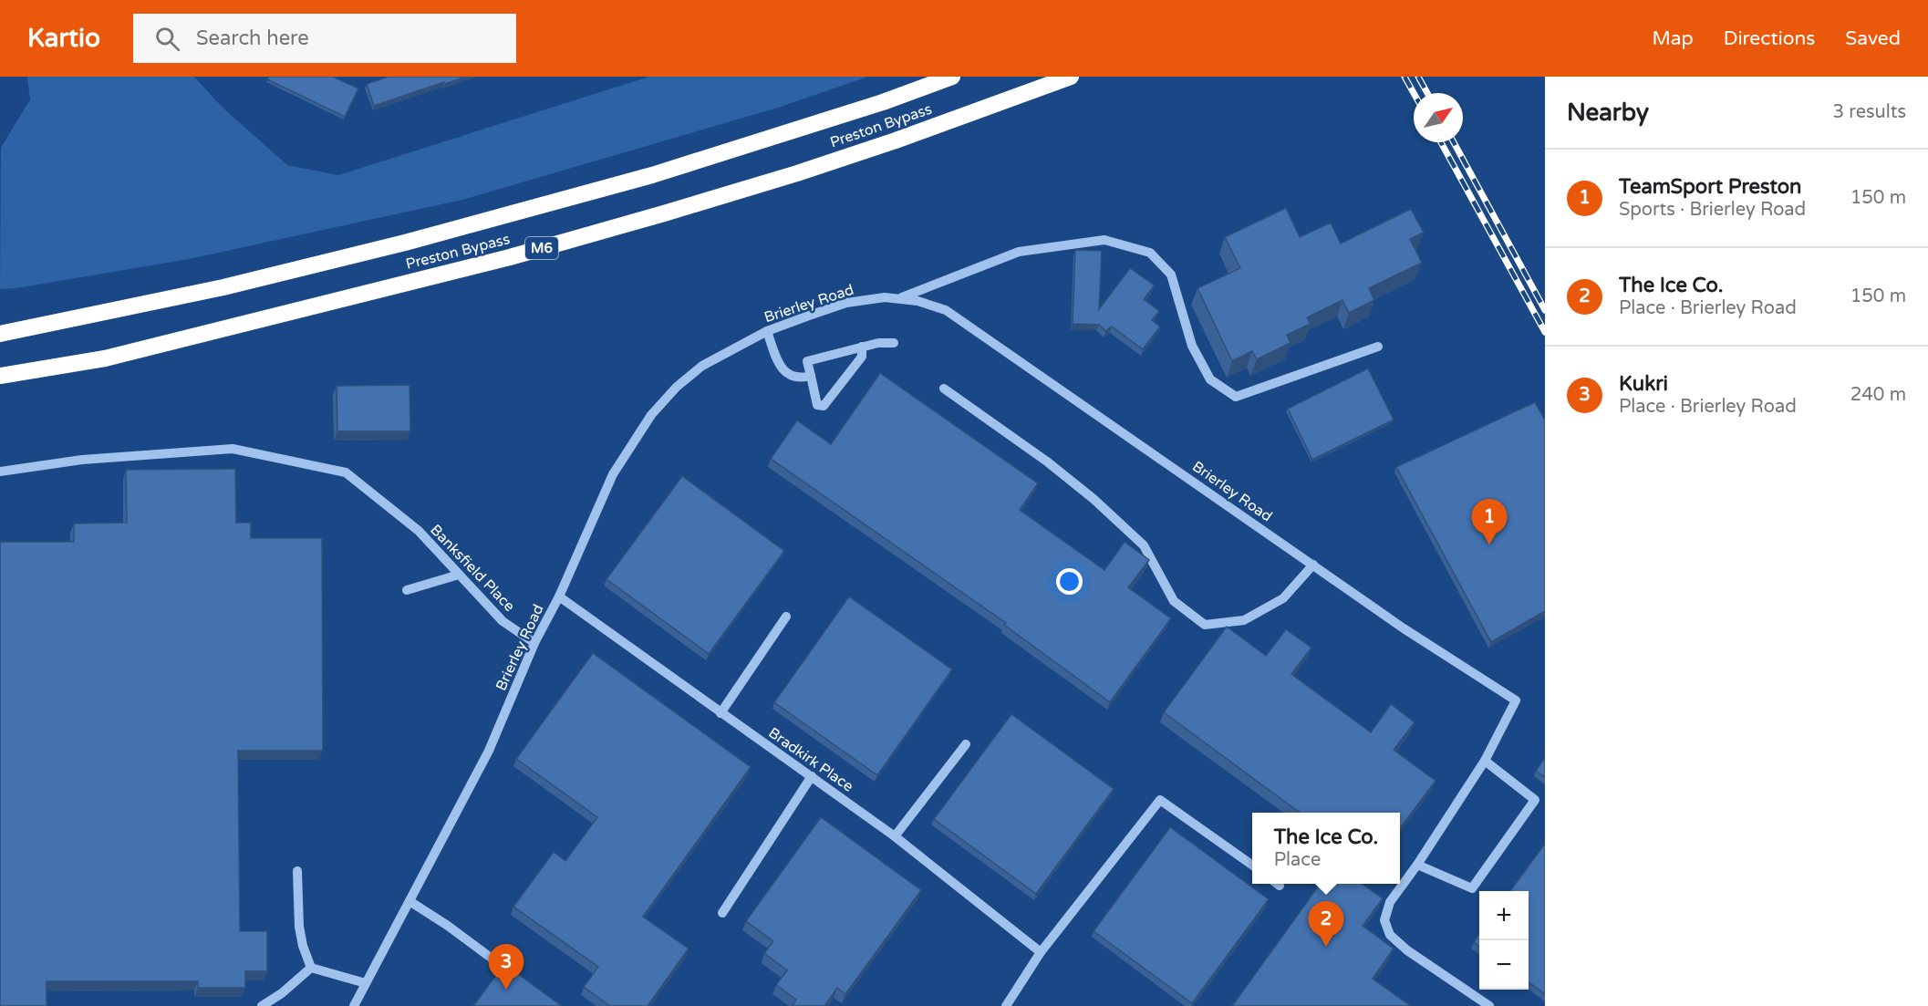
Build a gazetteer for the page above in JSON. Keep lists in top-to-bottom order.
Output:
{
  "streets": {
    "highway": ["Preston Bypass", "M6"],
    "street": ["Brierley Road", "Banksfield Place", "Bradkirk Place"]
  },
  "crossings": [
    ["Brierley Road", "Banksfield Place"],
    ["Brierley Road", "Bradkirk Place"]
  ],
  "north": "top right",
  "page": {
    "header": "Kartio",
    "search": "Search here",
    "nav": ["Map", "Directions", "Saved"],
    "heading": ["Nearby", "3 results"],
    "list": [
      {
        "mark": "1",
        "name": "TeamSport Preston",
        "note": "Sports · Brierley Road",
        "value": "150 m"
      },
      {
        "mark": "2",
        "name": "The Ice Co.",
        "note": "Place · Brierley Road",
        "value": "150 m"
      },
      {
        "mark": "3",
        "name": "Kukri",
        "note": "Place · Brierley Road",
        "value": "240 m"
      }
    ],
    "pins": ["1", "2", "3"],
    "popup": ["The Ice Co.", "Place"],
    "map_buttons": ["+", "−"]
  }
}
